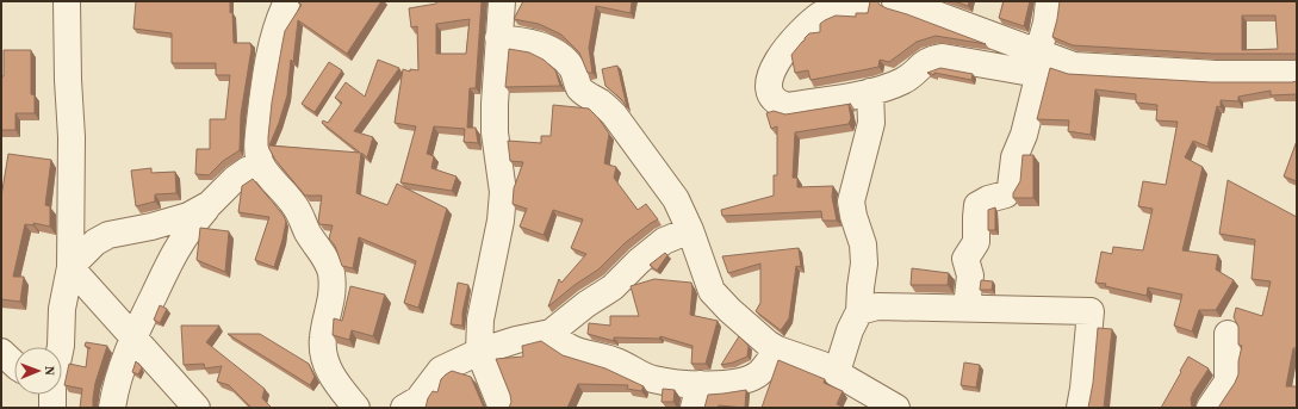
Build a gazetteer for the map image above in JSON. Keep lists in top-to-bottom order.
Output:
{
  "north": "right"
}
